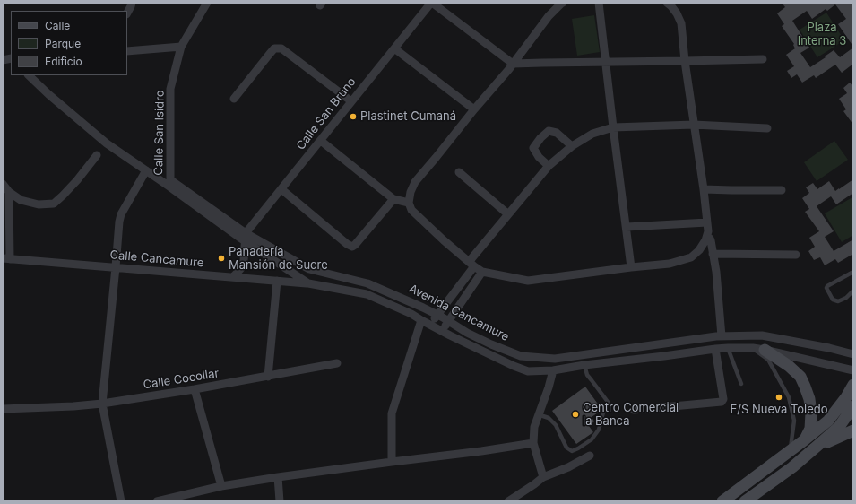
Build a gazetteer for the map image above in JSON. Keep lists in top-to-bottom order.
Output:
{
  "streets": {
    "street": [
      "Calle San Bruno",
      "Calle San Isidro",
      "Calle Cancamure",
      "Avenida Cancamure",
      "Calle Cocollar"
    ]
  },
  "crossings": [
    ["Calle San Bruno", "Avenida Cancamure"],
    ["Calle San Isidro", "Avenida Cancamure"],
    ["Calle Cancamure", "Avenida Cancamure"]
  ],
  "parks": ["Plaza Interna 3"],
  "places": [
    "Plastinet Cumaná",
    "Panadería Mansión de Sucre",
    "E/S Nueva Toledo",
    "Centro Comercial la Banca"
  ],
  "legend": ["Calle", "Parque", "Edificio"]
}
